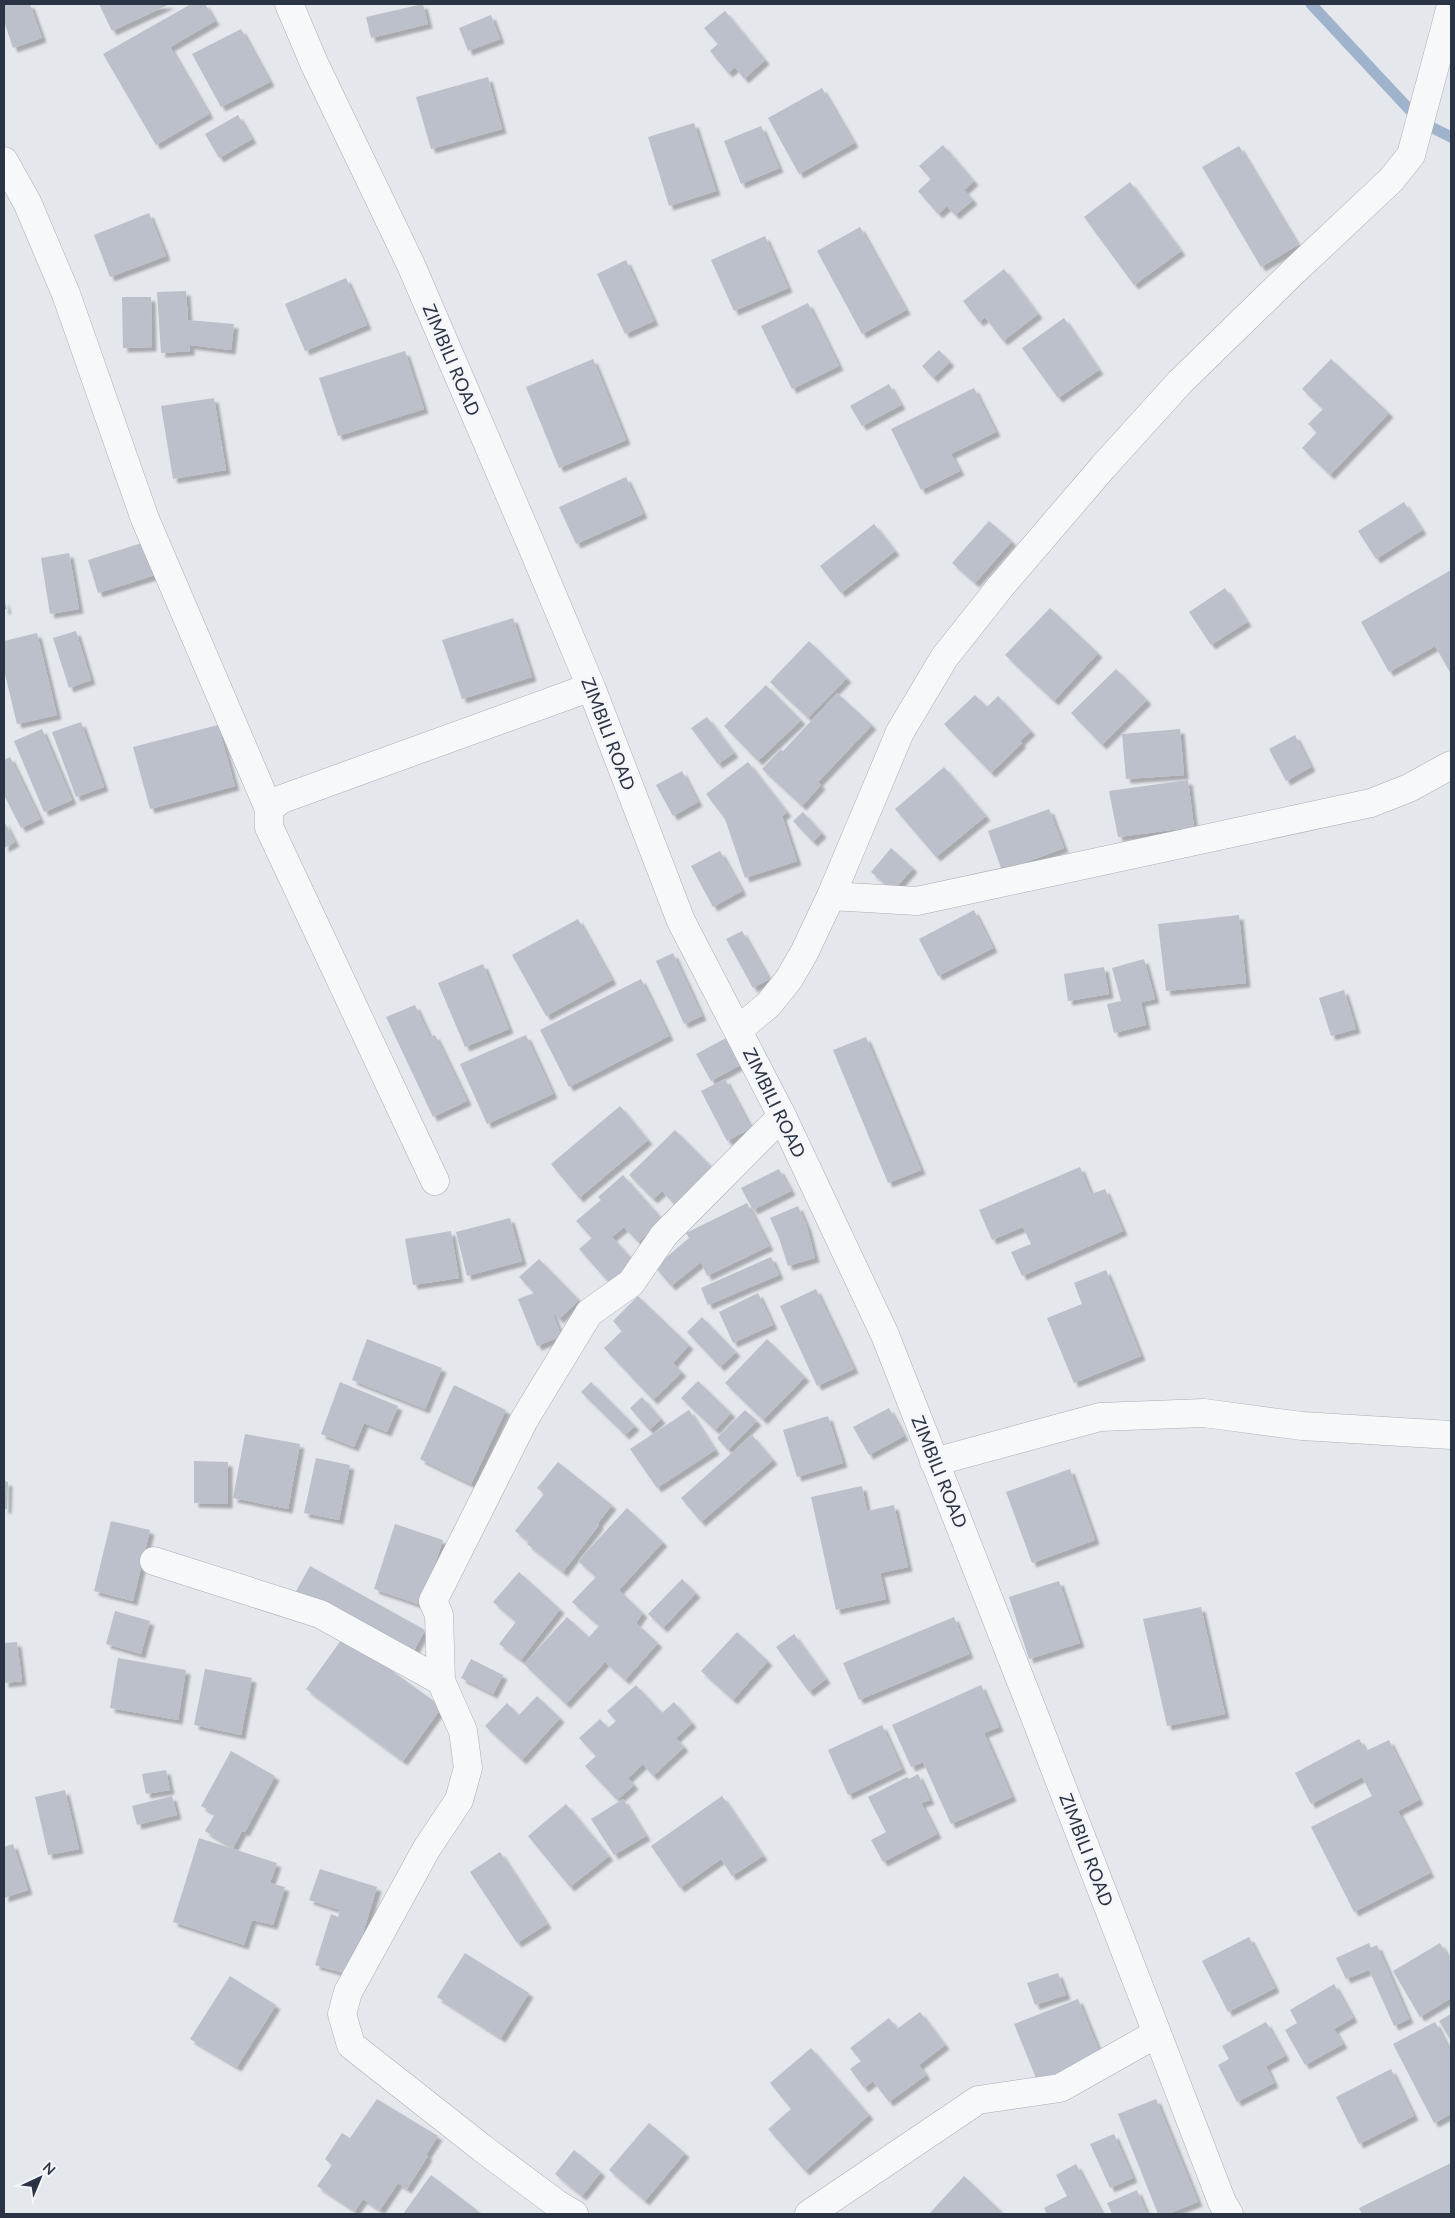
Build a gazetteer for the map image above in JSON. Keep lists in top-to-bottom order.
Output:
{
  "streets": {
    "street": ["ZIMBILI ROAD"]
  },
  "north": "top right"
}
